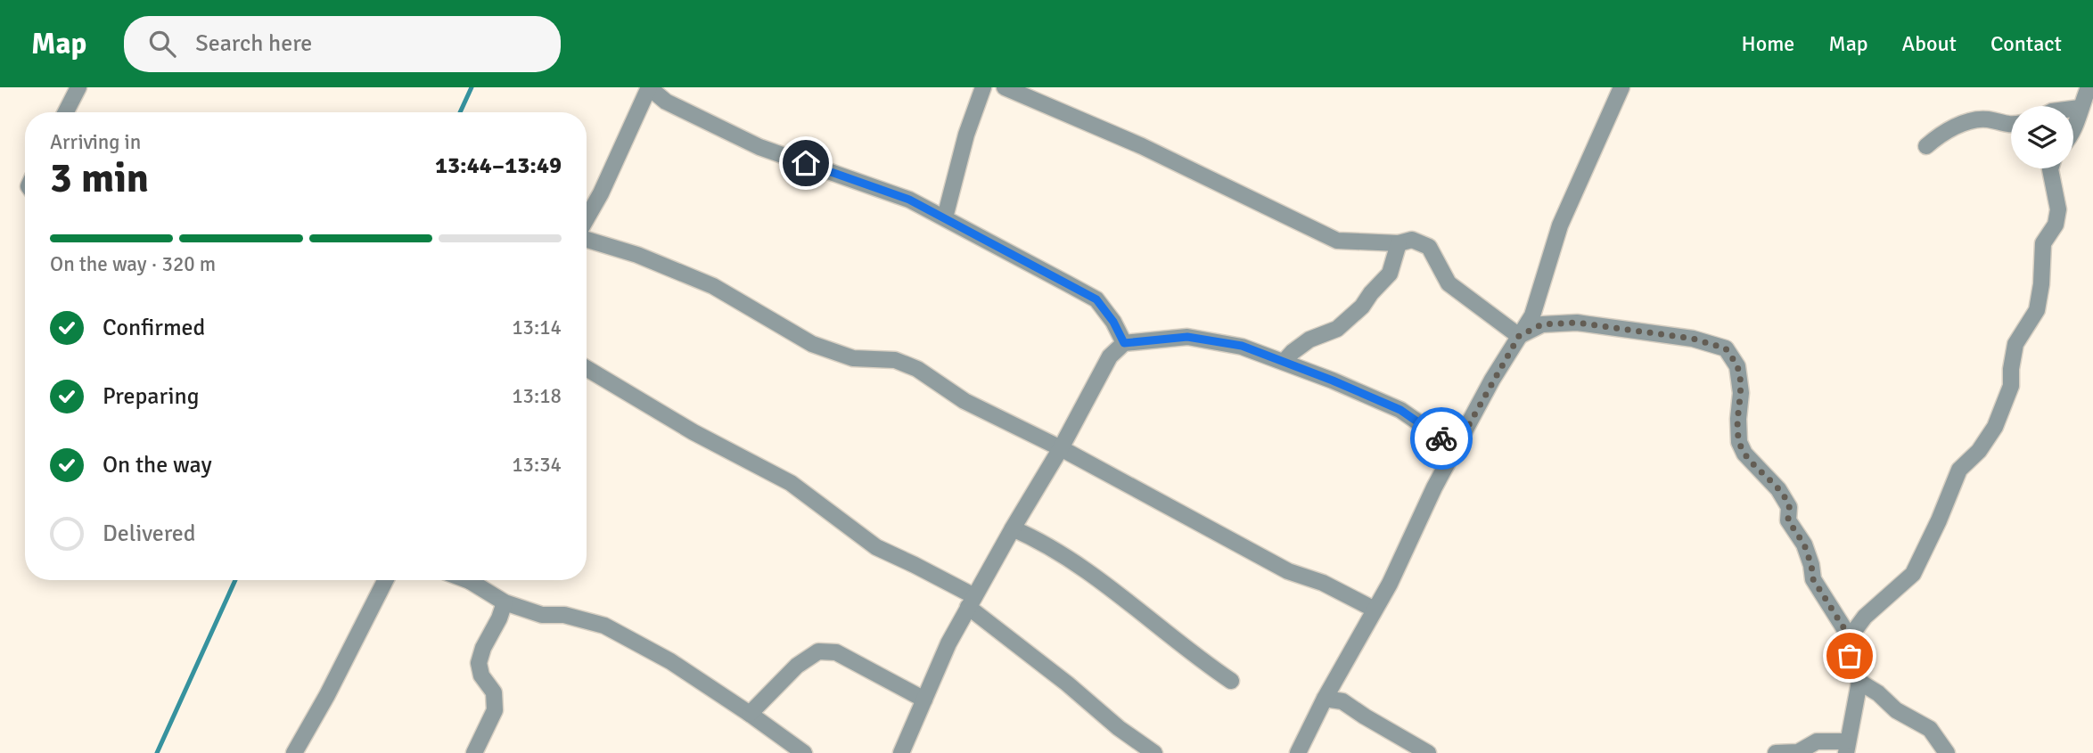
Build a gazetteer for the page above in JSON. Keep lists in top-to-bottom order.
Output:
{
  "page": {
    "header": "Map",
    "search": "Search here",
    "nav": [
      "Home",
      "Map",
      "About",
      "Contact"
    ],
    "heading": ["3 min", "Arriving in", "13:44–13:49"],
    "bar": "On the way · 320 m",
    "list": [
      ["Confirmed", "13:14"],
      ["Preparing", "13:18"],
      ["On the way", "13:34"],
      "Delivered"
    ]
  }
}
